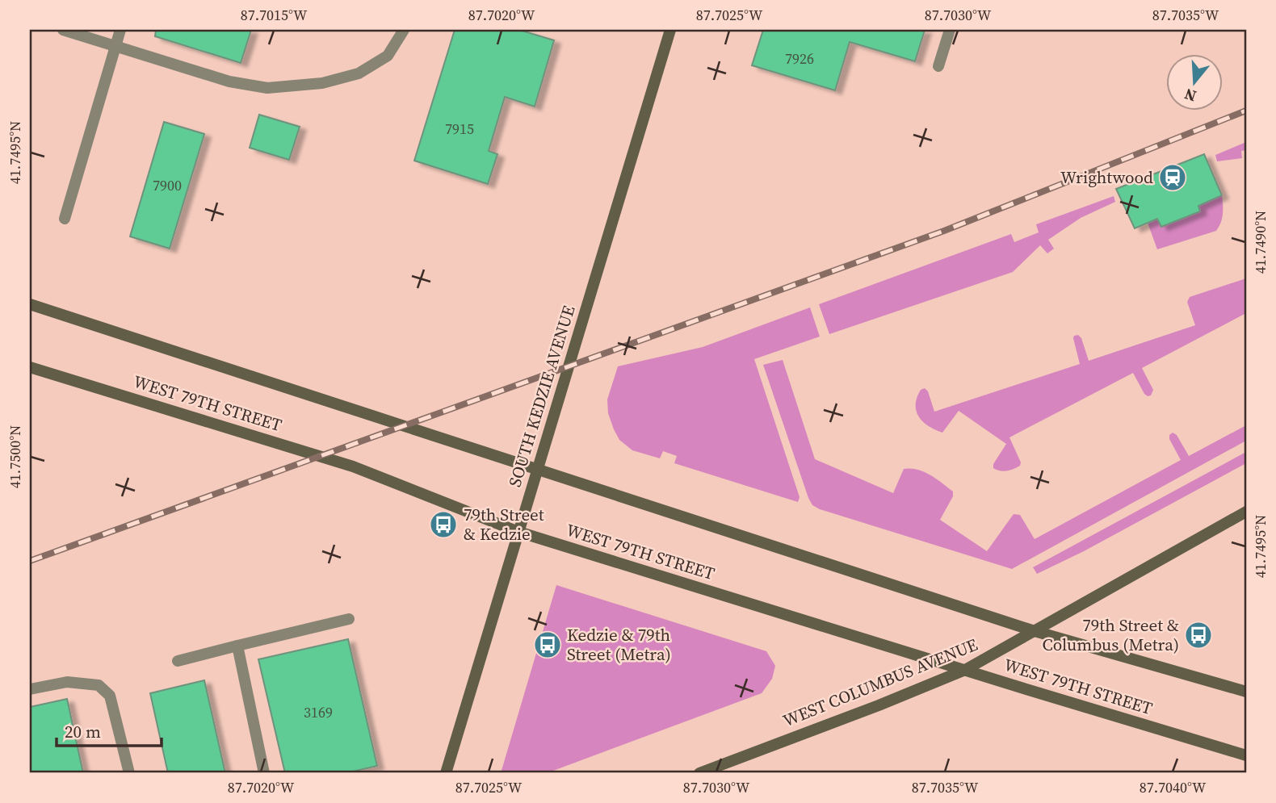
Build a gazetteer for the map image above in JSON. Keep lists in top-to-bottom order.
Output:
{
  "streets": {
    "main road": ["SOUTH KEDZIE AVENUE", "WEST 79TH STREET", "WEST COLUMBUS AVENUE"]
  },
  "crossings": [
    ["SOUTH KEDZIE AVENUE", "WEST 79TH STREET"],
    ["WEST 79TH STREET", "WEST COLUMBUS AVENUE"]
  ],
  "places": {
    "station": ["Wrightwood"],
    "bus stop": ["79th Street & Kedzie", "79th Street & Columbus (Metra)", "Kedzie & 79th Street (Metra)"]
  },
  "house_numbers": [
    "7926",
    "7915",
    "7900",
    "3169"
  ],
  "scale_bar": "20 m",
  "north": "bottom",
  "coordinates": [
    "87.7015°W",
    "87.7020°W",
    "87.7025°W",
    "87.7030°W",
    "87.7035°W",
    "41.7495°N",
    "41.7490°N",
    "41.7500°N",
    "87.7040°W"
  ]
}
